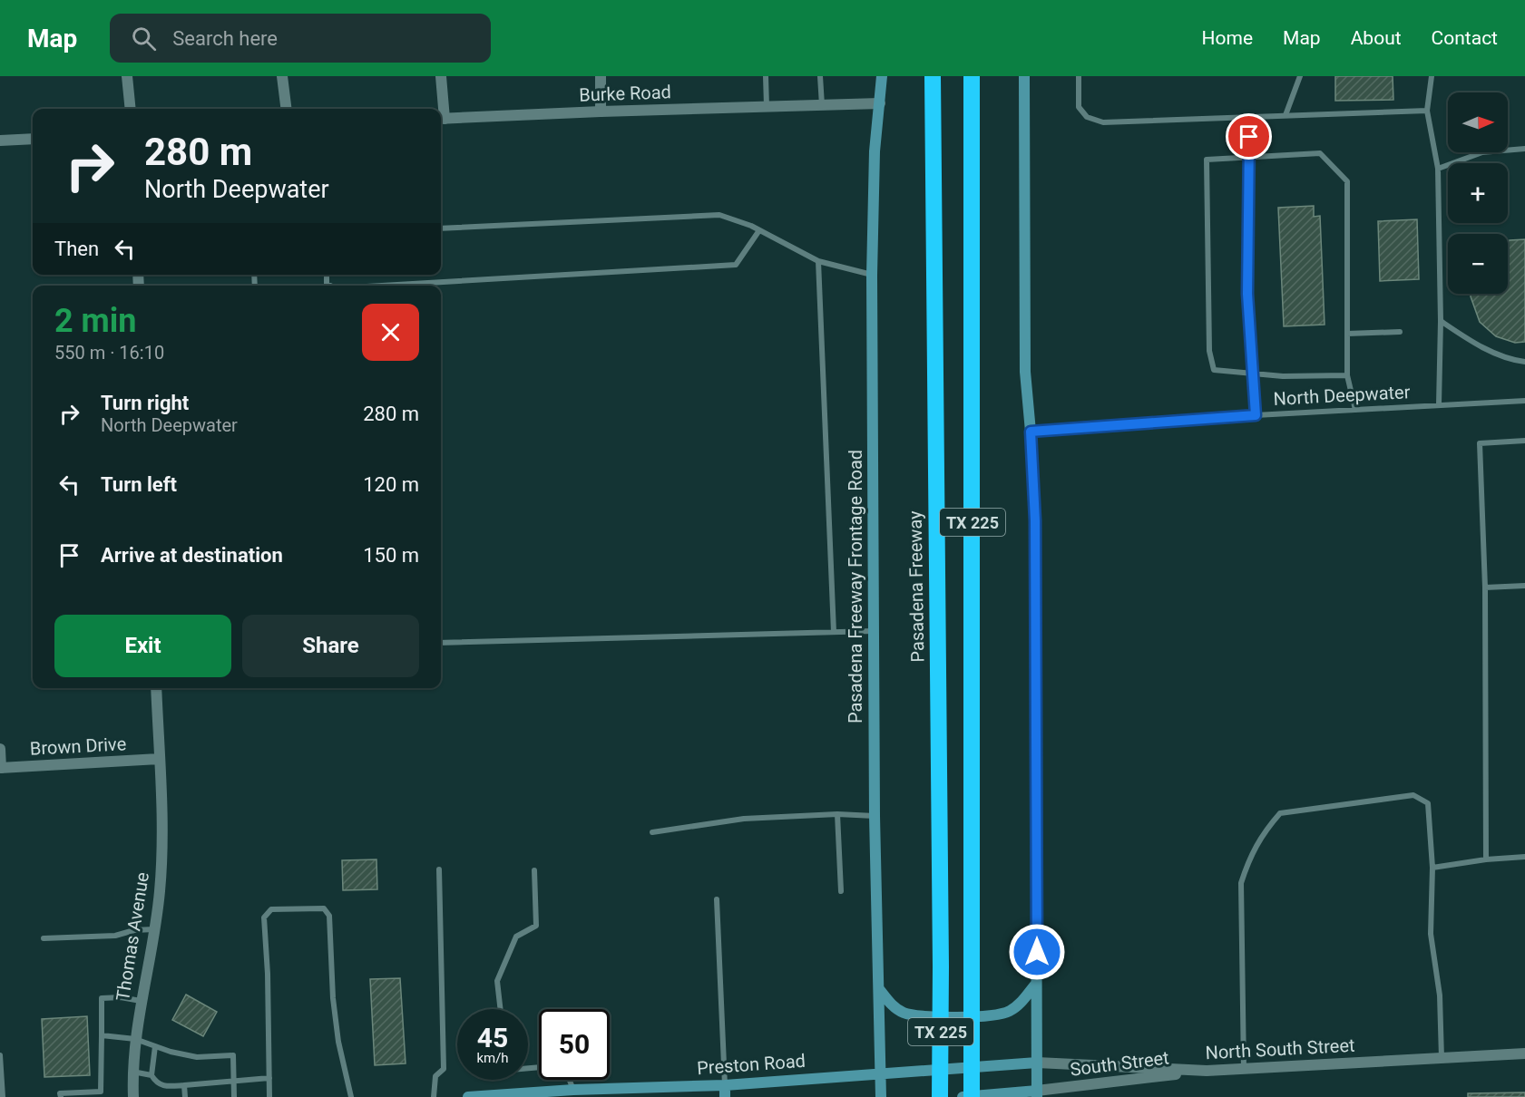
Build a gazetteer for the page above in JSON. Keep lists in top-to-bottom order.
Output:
{
  "streets": {
    "highway": ["TX 225", "Pasadena Freeway"],
    "main road": ["Pasadena Freeway Frontage Road", "Preston Road"],
    "street": [
      "Burke Road",
      "Brown Drive",
      "Thomas Avenue",
      "North South Street",
      "South Street"
    ],
    "lane": ["North Deepwater"]
  },
  "crossings": [
    ["Burke Road", "Pasadena Freeway Frontage Road"],
    ["Pasadena Freeway Frontage Road", "Preston Road"],
    ["Brown Drive", "Thomas Avenue"],
    ["North South Street", "South Street"],
    ["North South Street", "Preston Road"]
  ],
  "north": "right",
  "page": {
    "header": "Map",
    "search": "Search here",
    "nav": [
      "Home",
      "Map",
      "About",
      "Contact"
    ],
    "map_buttons": ["+", "−"],
    "turn": ["280 m", "North Deepwater"],
    "then": "Then",
    "heading": ["2 min", "550 m · 16:10"],
    "list": [
      {
        "name": "Turn right",
        "note": "North Deepwater",
        "value": "280 m"
      },
      {
        "name": "Turn left",
        "value": "120 m"
      },
      {
        "name": "Arrive at destination",
        "value": "150 m"
      }
    ],
    "buttons": ["Exit", "Share"],
    "speed": "45 km/h",
    "limit": "50"
  }
}
